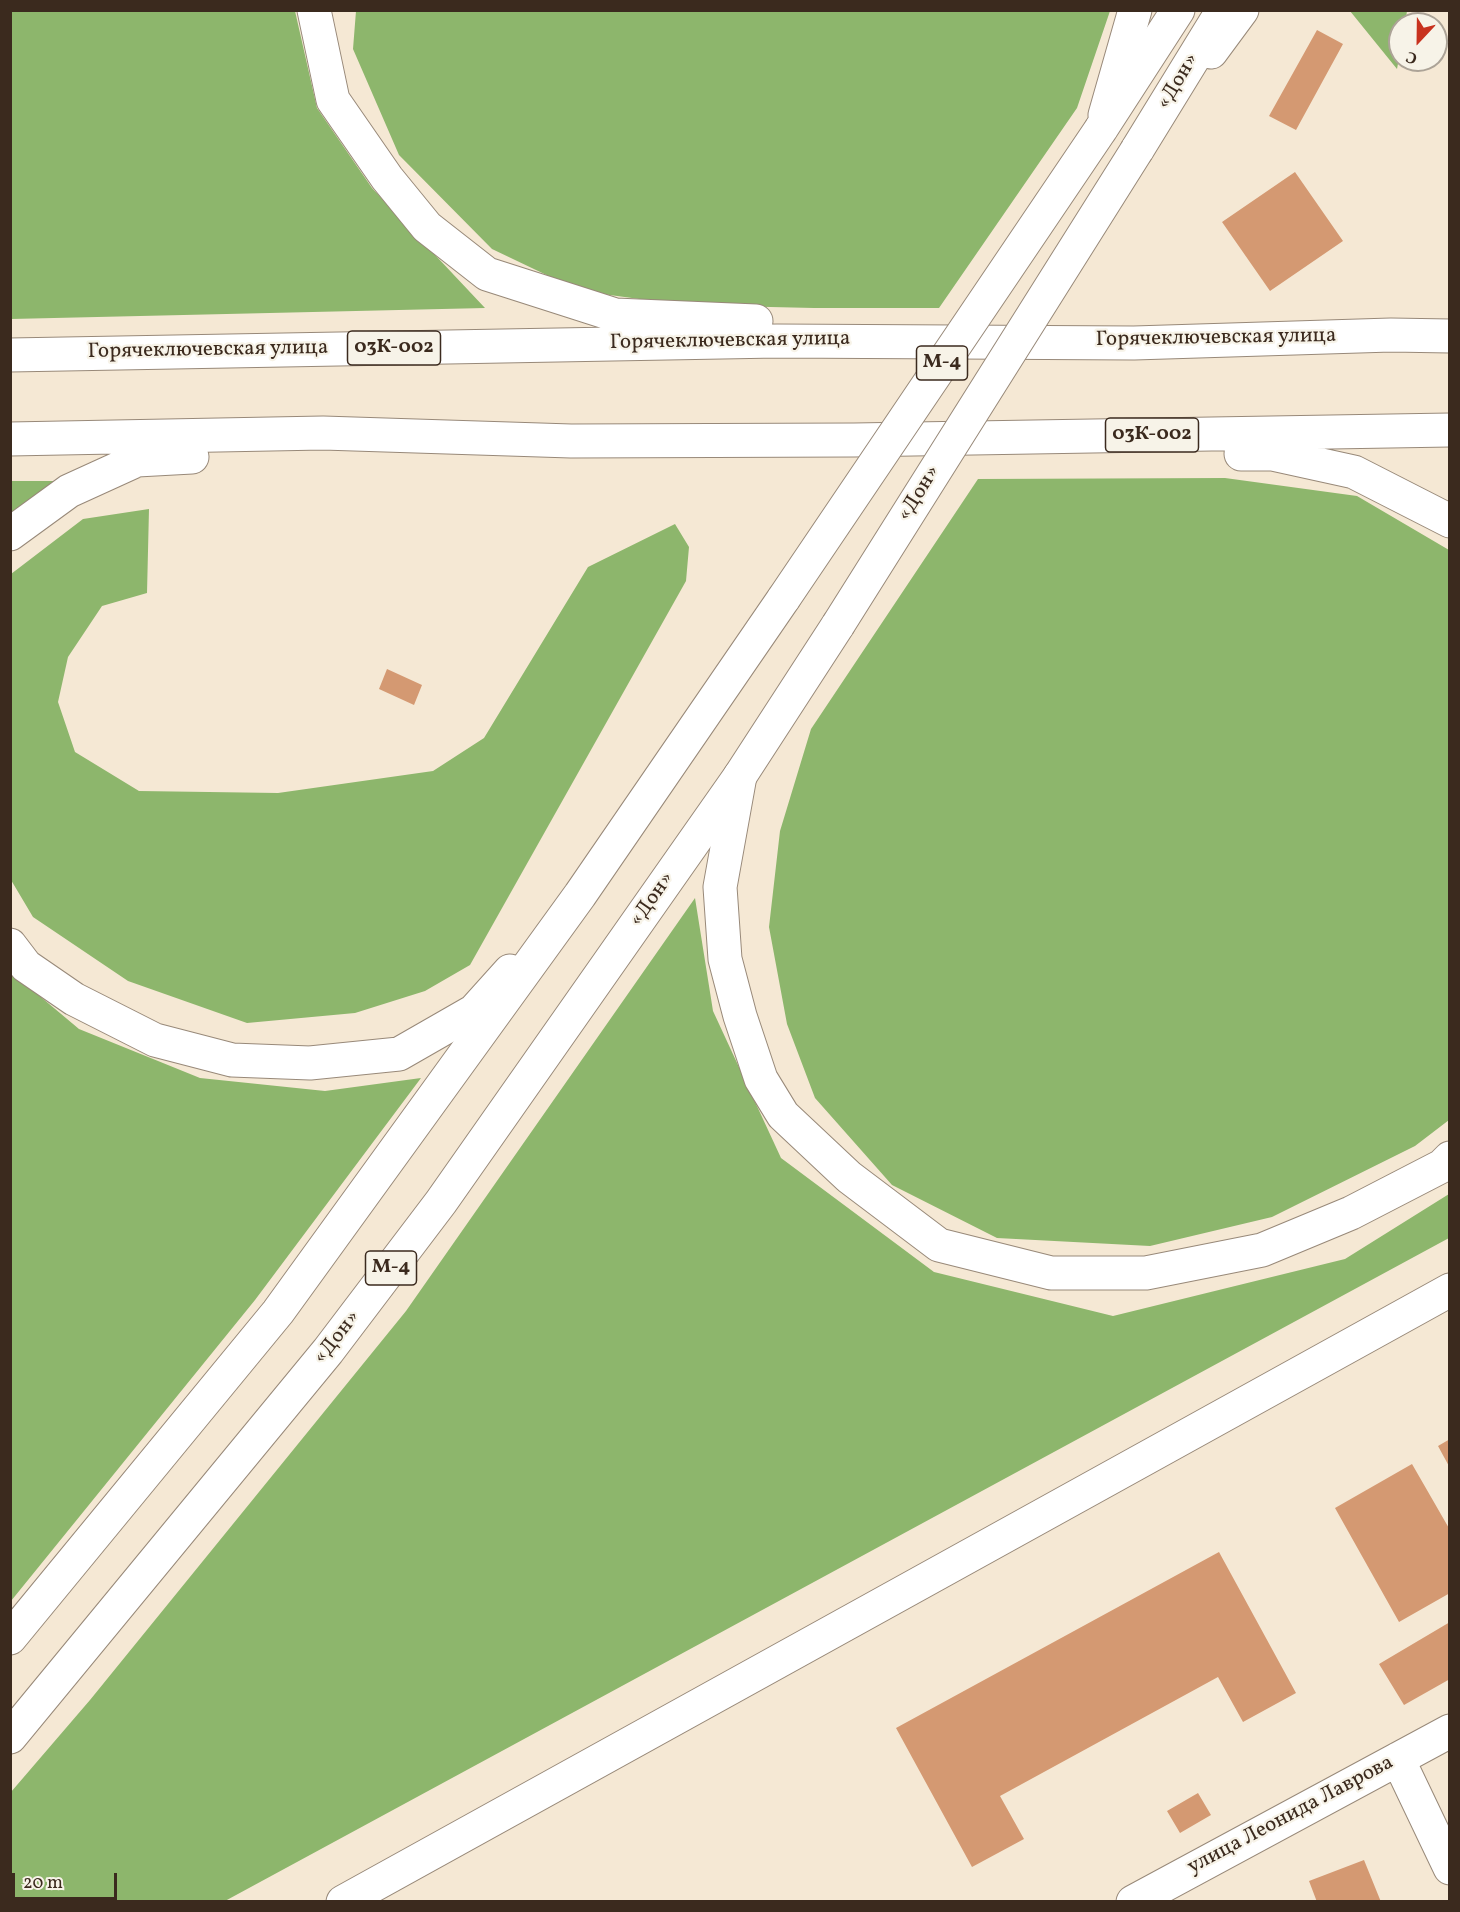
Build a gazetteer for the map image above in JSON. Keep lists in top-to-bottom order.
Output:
{
  "streets": {
    "main road": [
      "«Дон»",
      "Горячеключевская улица",
      "03К-002",
      "М-4",
      "улица Леонида Лаврова"
    ]
  },
  "scale_bar": "20 m",
  "north": "bottom"
}
